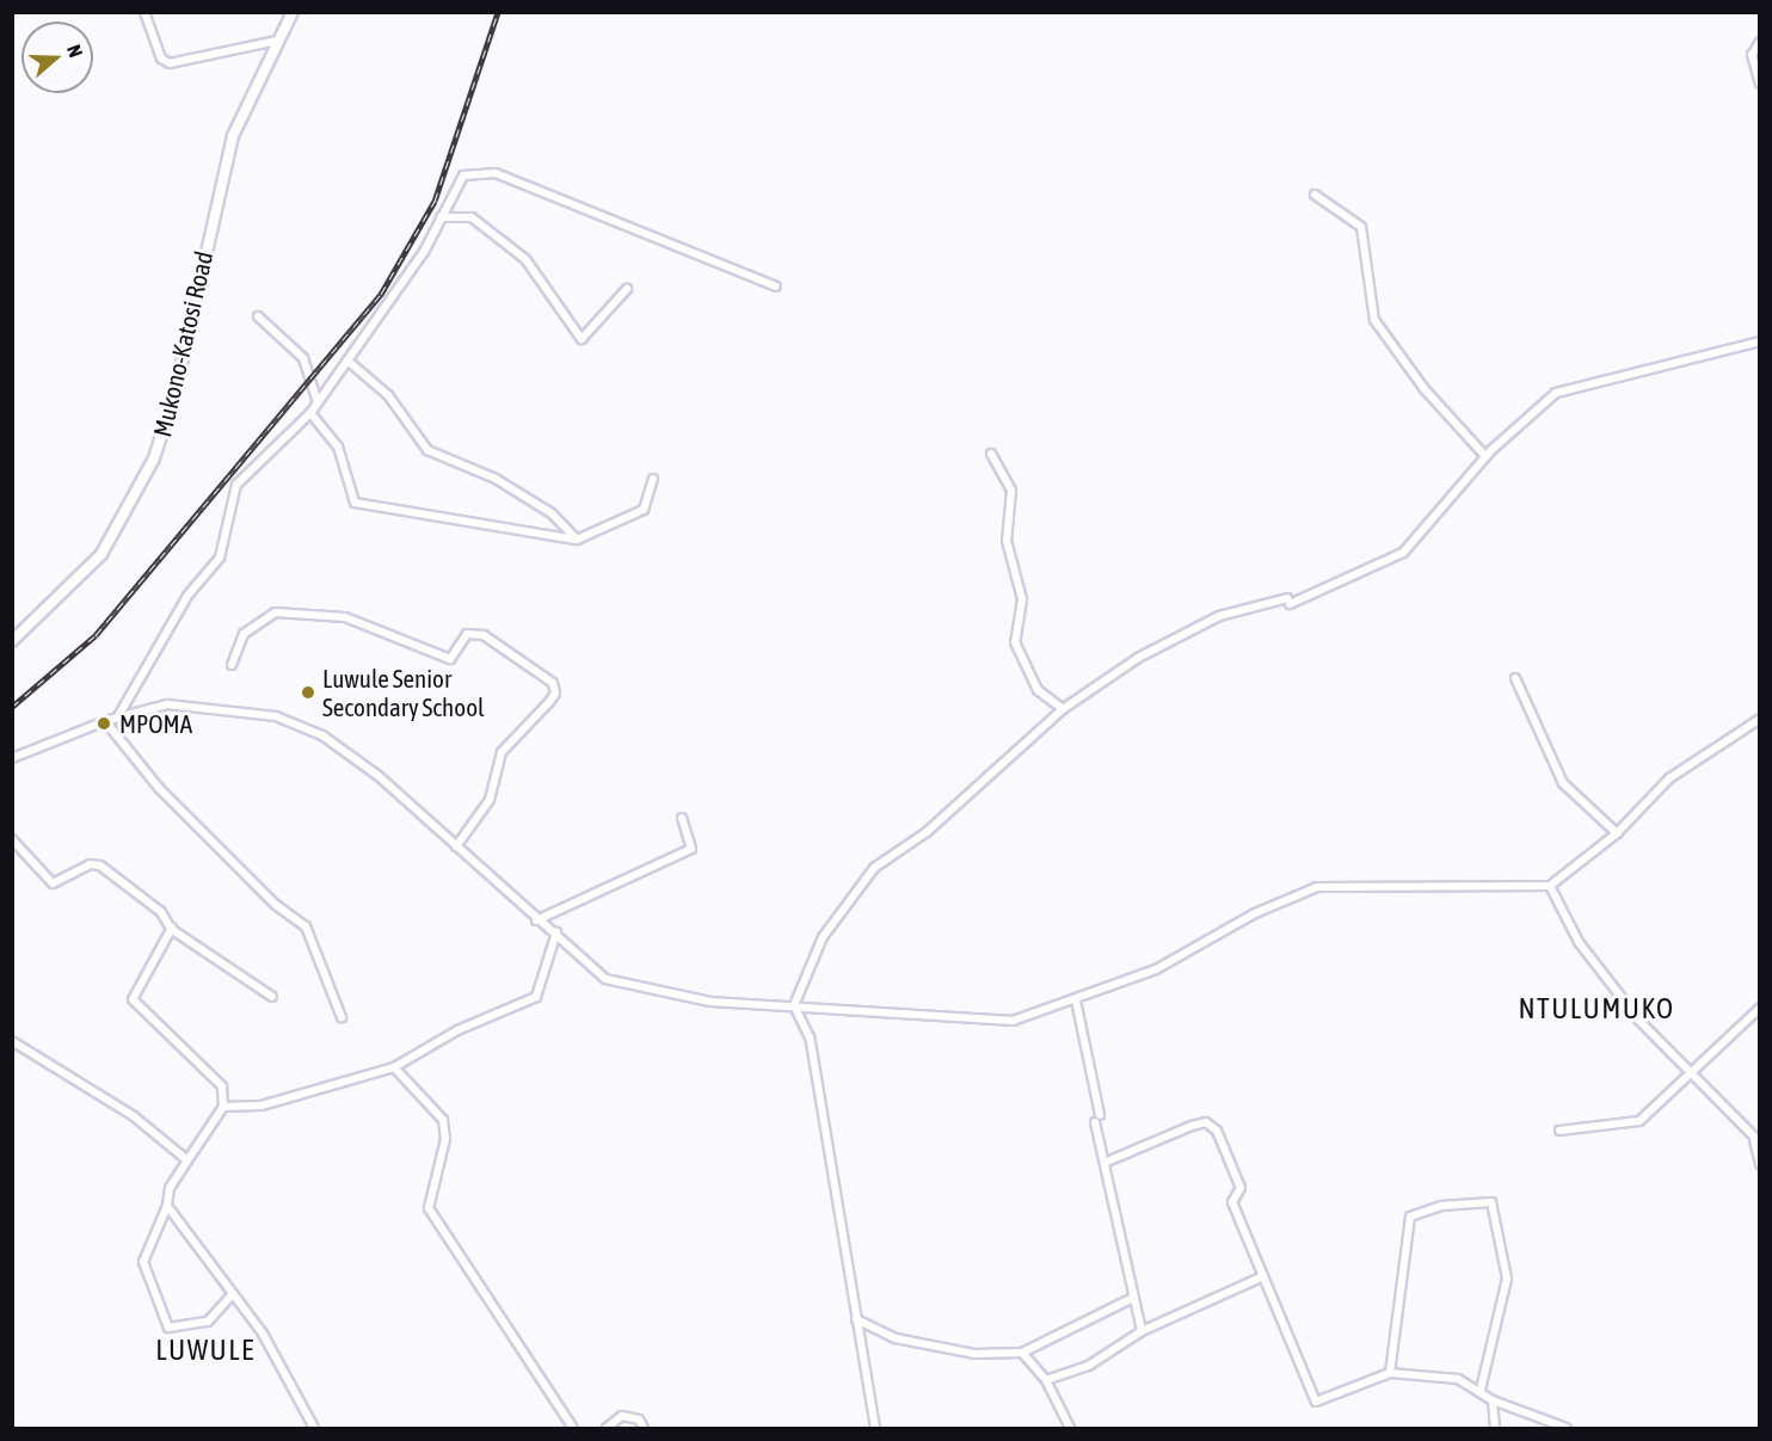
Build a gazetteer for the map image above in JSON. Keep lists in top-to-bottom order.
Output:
{
  "streets": {
    "main road": ["Mukono-Katosi Road"]
  },
  "districts": ["NTULUMUKO", "LUWULE"],
  "places": ["Luwule Senior Secondary School", "MPOMA"],
  "north": "right"
}
